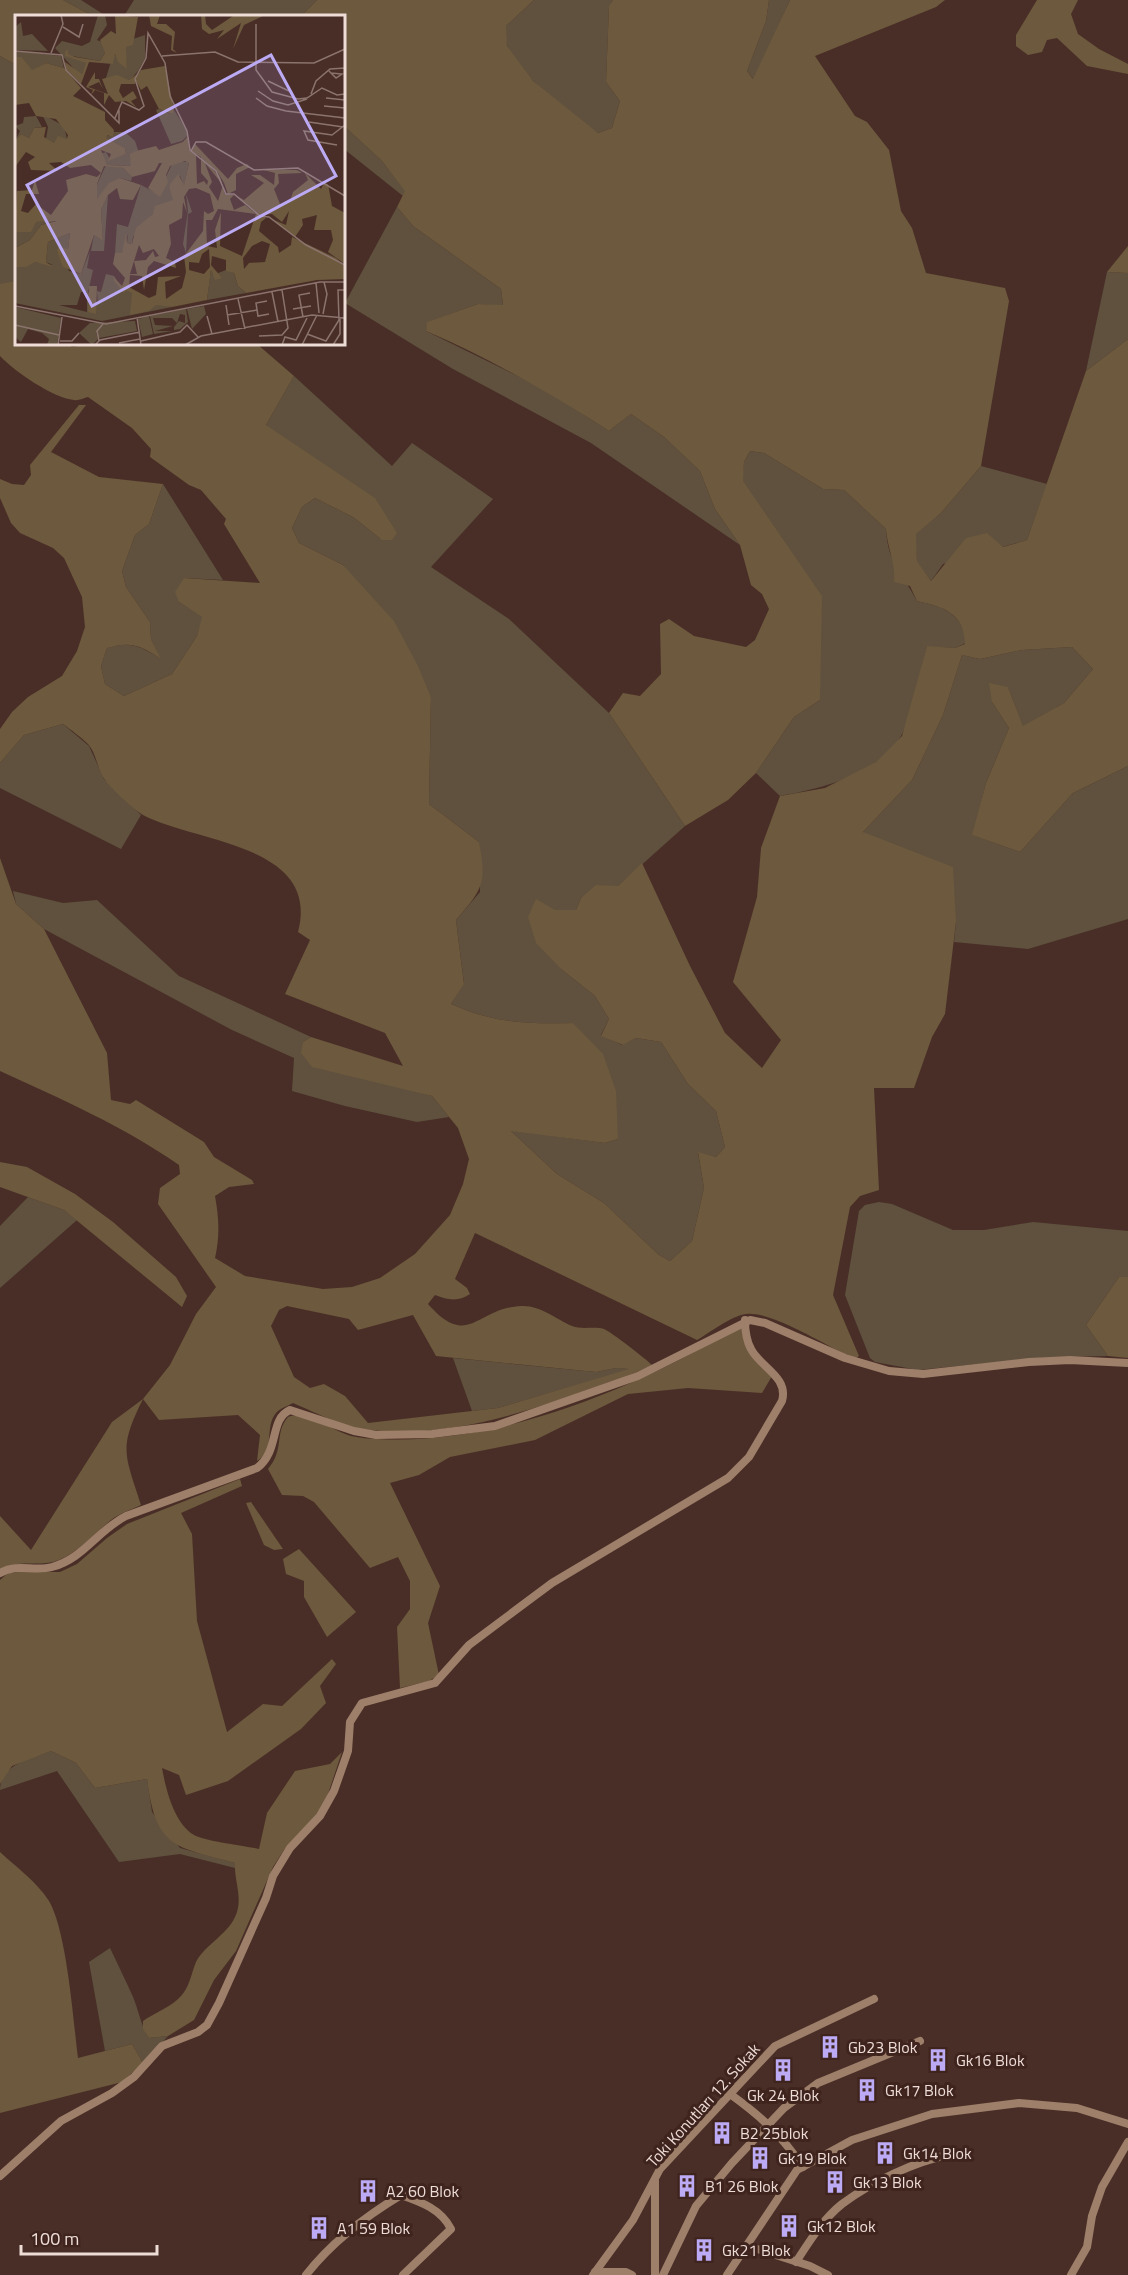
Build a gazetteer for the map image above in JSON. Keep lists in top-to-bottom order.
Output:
{
  "streets": {
    "street": ["Toki Konutları 12. Sokak"]
  },
  "places": {
    "building": [
      "Gb23 Blok",
      "Gk16 Blok",
      "Gk 24 Blok",
      "Gk17 Blok",
      "B2 25blok",
      "Gk14 Blok",
      "Gk19 Blok",
      "Gk13 Blok",
      "B1 26 Blok",
      "A2 60 Blok",
      "Gk12 Blok",
      "A1 59 Blok",
      "Gk21 Blok"
    ]
  },
  "scale_bar": "100 m"
}
